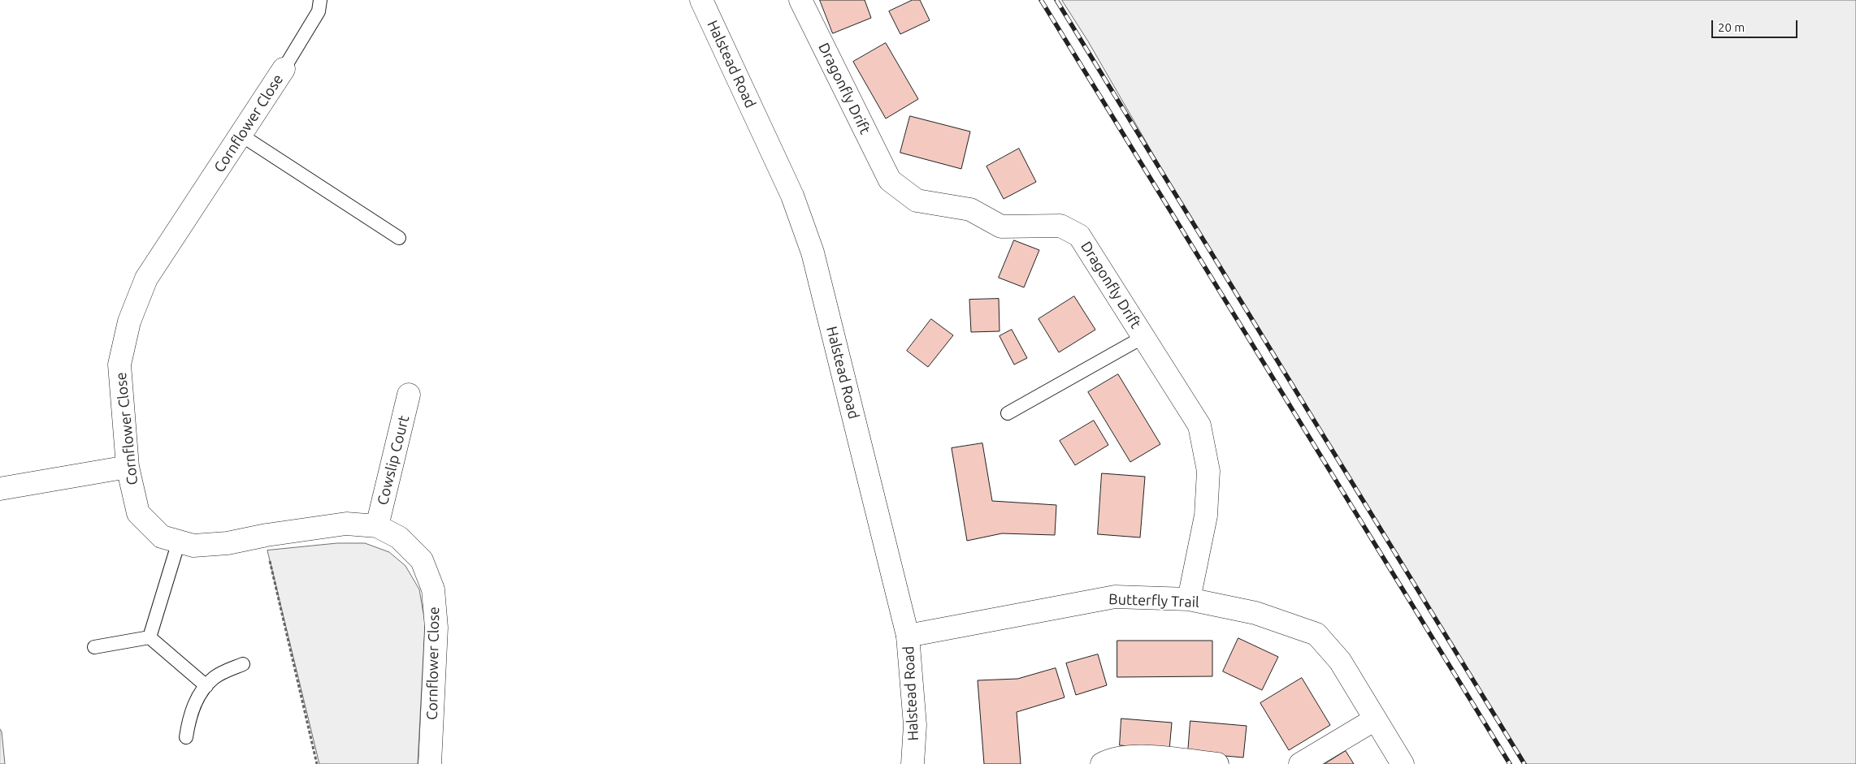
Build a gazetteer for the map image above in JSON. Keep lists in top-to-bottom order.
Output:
{
  "streets": {
    "street": [
      "Halstead Road",
      "Dragonfly Drift",
      "Cornflower Close",
      "Cowslip Court",
      "Butterfly Trail"
    ]
  },
  "crossings": [
    ["Halstead Road", "Butterfly Trail"],
    ["Dragonfly Drift", "Butterfly Trail"],
    ["Cornflower Close", "Cowslip Court"]
  ],
  "scale_bar": "20 m"
}
